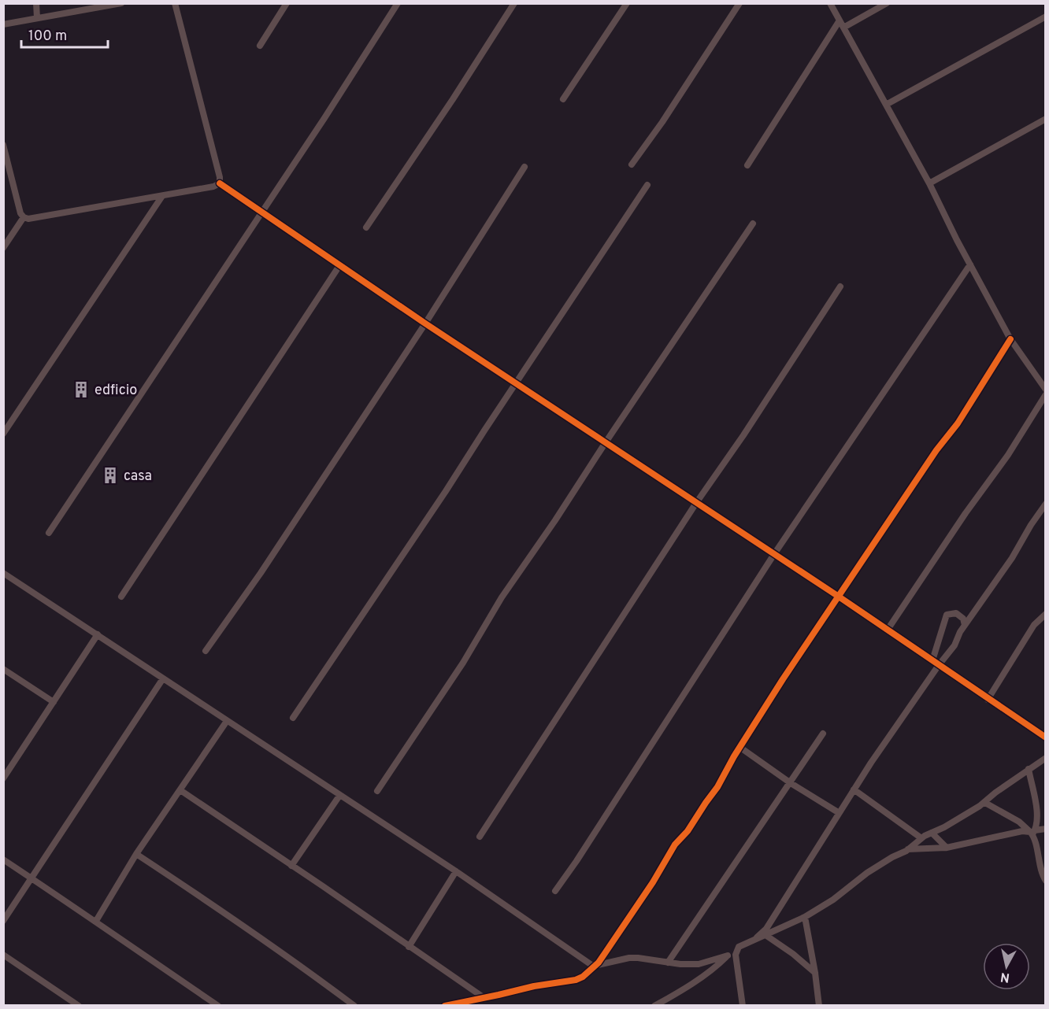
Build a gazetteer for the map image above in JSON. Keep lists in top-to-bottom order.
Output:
{
  "places": {
    "building": ["edficio", "casa"]
  },
  "scale_bar": "100 m",
  "north": "bottom"
}
